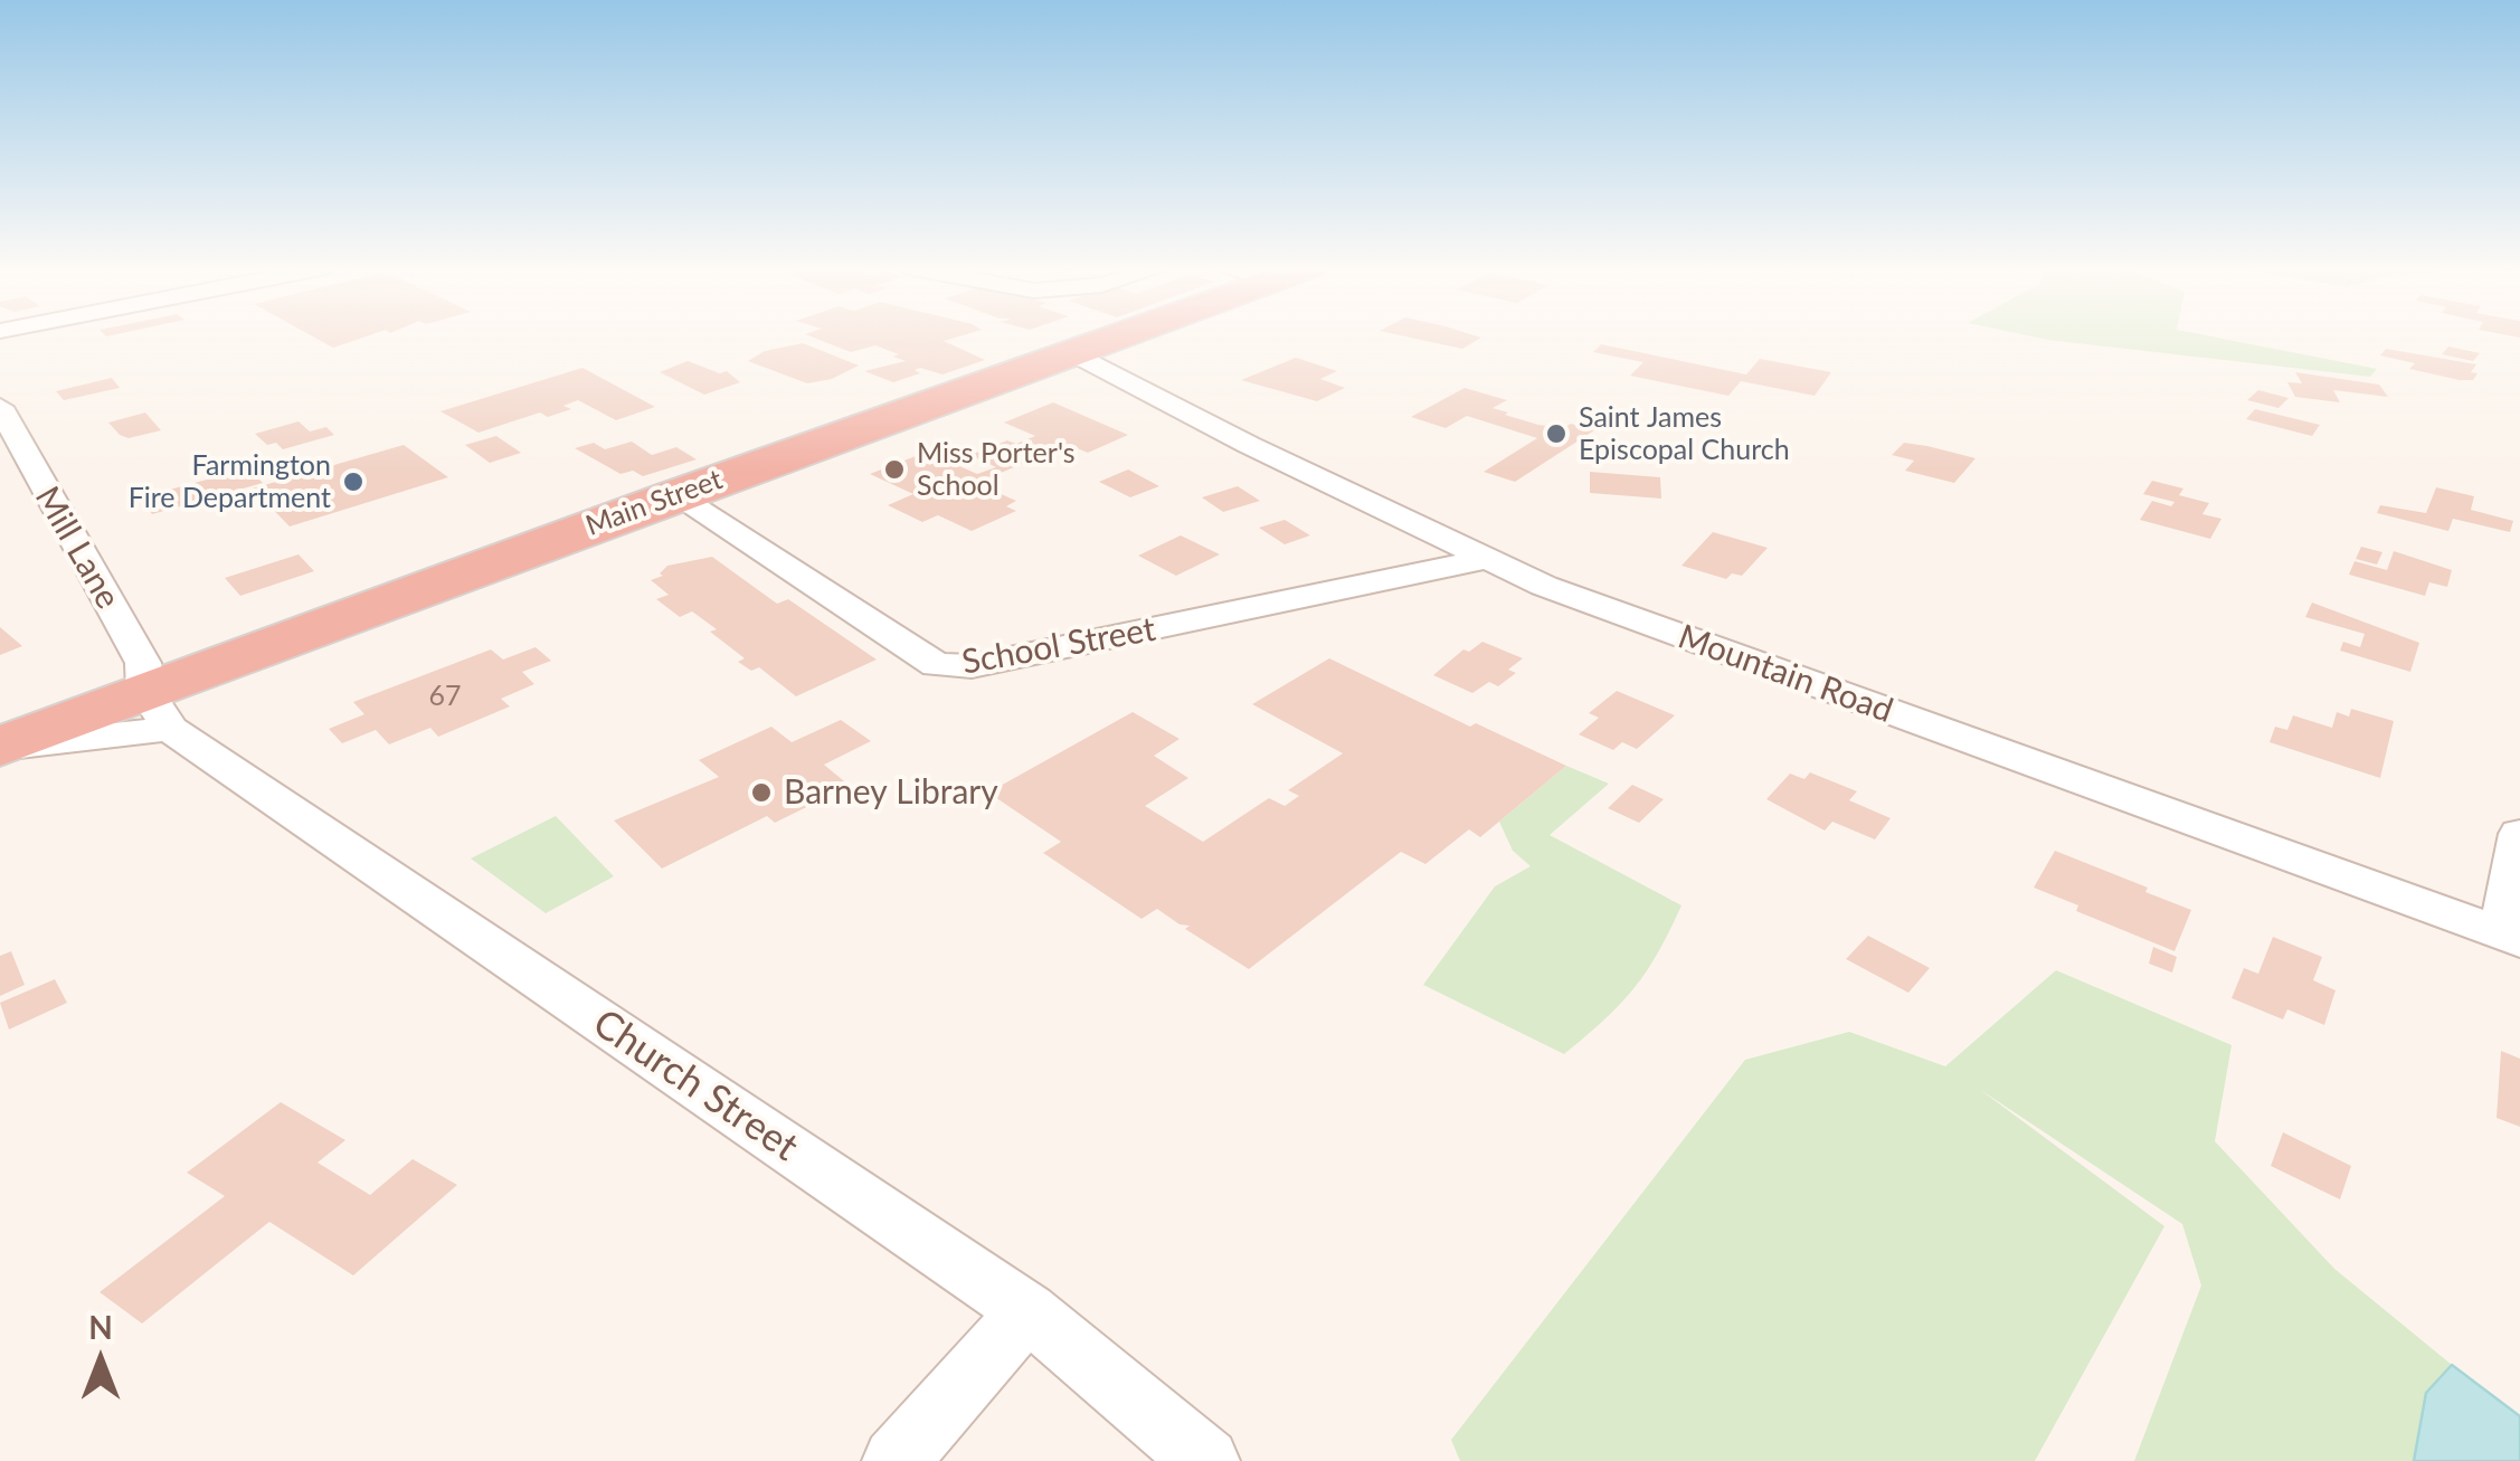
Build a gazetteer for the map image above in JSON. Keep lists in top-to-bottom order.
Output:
{
  "streets": {
    "highway": ["Main Street"],
    "street": [
      "Mill Lane",
      "School Street",
      "Mountain Road",
      "Church Street"
    ]
  },
  "crossings": [
    ["Main Street", "Mill Lane"],
    ["Main Street", "School Street"],
    ["Main Street", "Mountain Road"],
    ["Main Street", "Church Street"],
    ["Mill Lane", "Church Street"],
    ["School Street", "Mountain Road"]
  ],
  "places": [
    "Saint James Episcopal Church",
    "Miss Porter's School",
    "Farmington Fire Department",
    "Barney Library"
  ],
  "house_numbers": ["67"],
  "north": "top"
}
